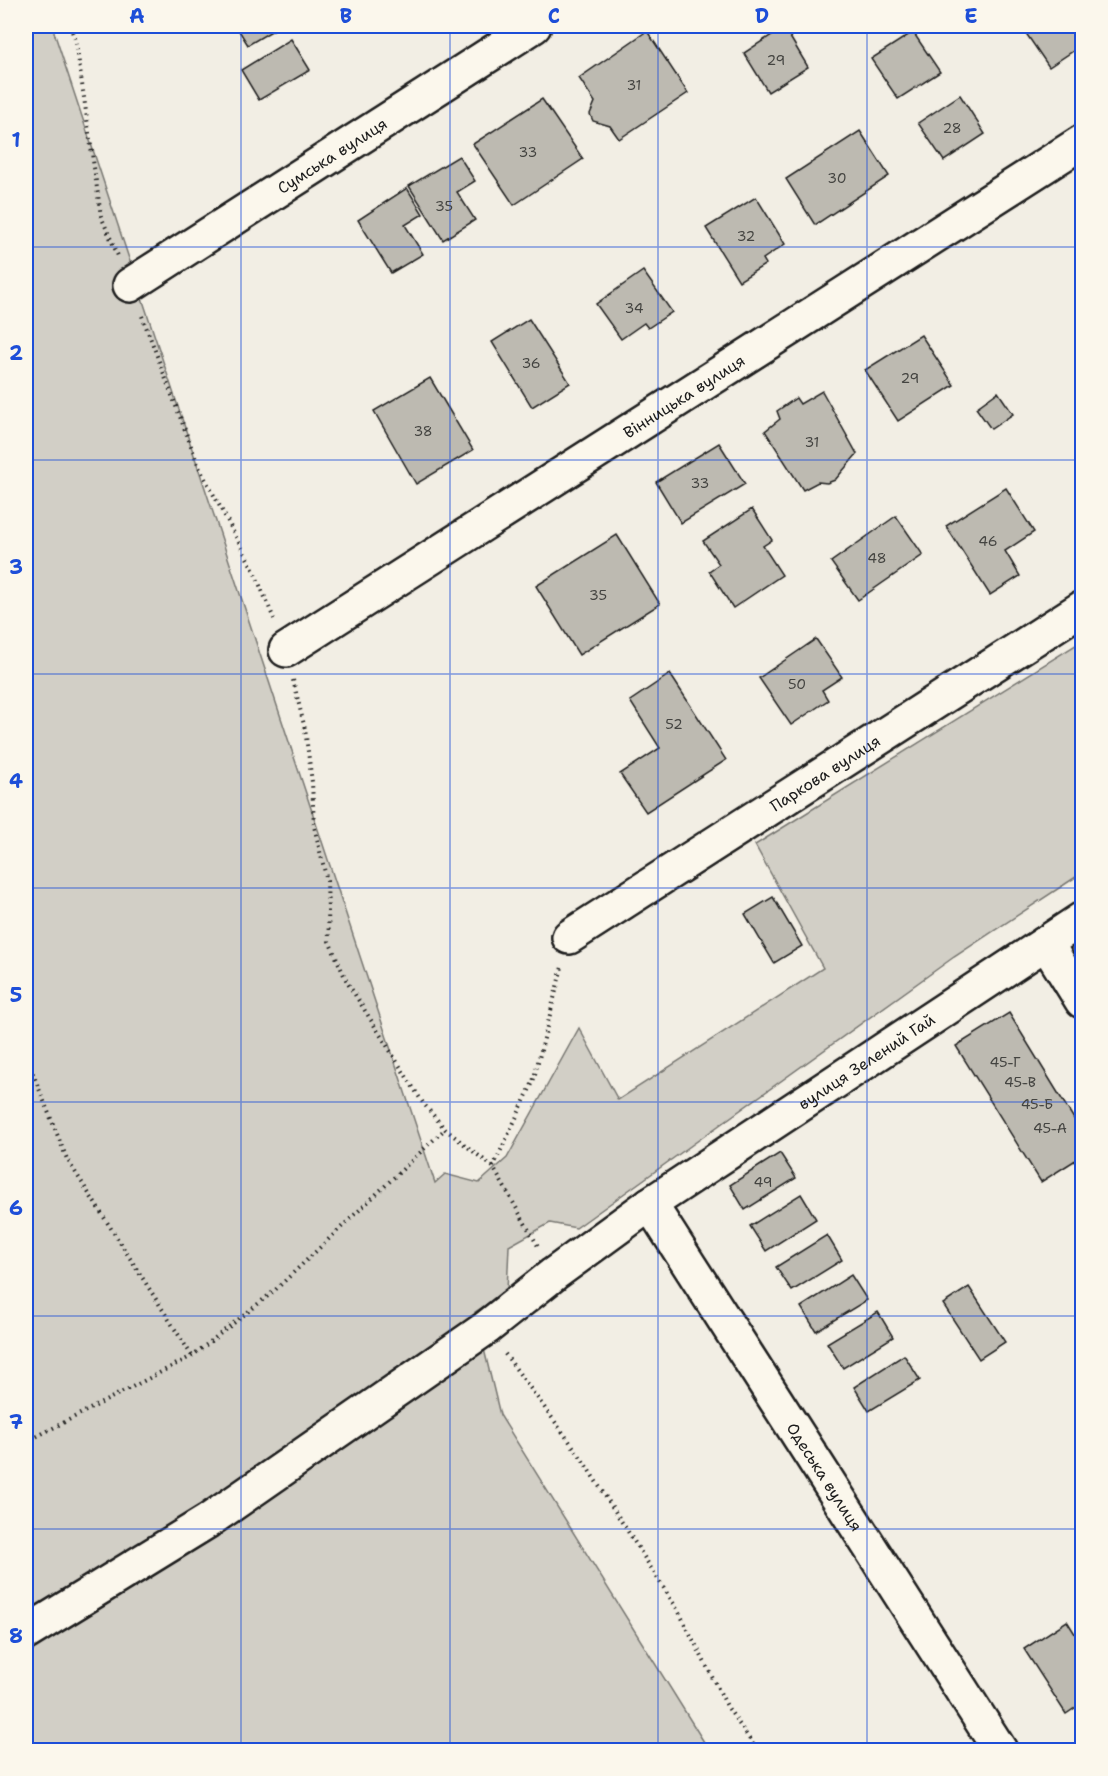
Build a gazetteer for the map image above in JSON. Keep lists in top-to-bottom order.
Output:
{
  "streets": {
    "street": [
      "Сумська вулиця",
      "Вінницька вулиця",
      "Паркова вулиця",
      "вулиця Зелений Гай",
      "Одеська вулиця"
    ]
  },
  "crossings": [
    ["вулиця Зелений Гай", "Одеська вулиця"]
  ],
  "house_numbers": [
    "29",
    "31",
    "28",
    "33",
    "30",
    "35",
    "32",
    "34",
    "36",
    "29",
    "38",
    "31",
    "33",
    "46",
    "48",
    "35",
    "50",
    "52",
    "45-Г",
    "45-В",
    "45-Б",
    "45-А",
    "49"
  ],
  "grid": {
    "columns": [
      "A",
      "B",
      "C",
      "D",
      "E"
    ],
    "rows": [
      "1",
      "2",
      "3",
      "4",
      "5",
      "6",
      "7",
      "8"
    ]
  }
}
